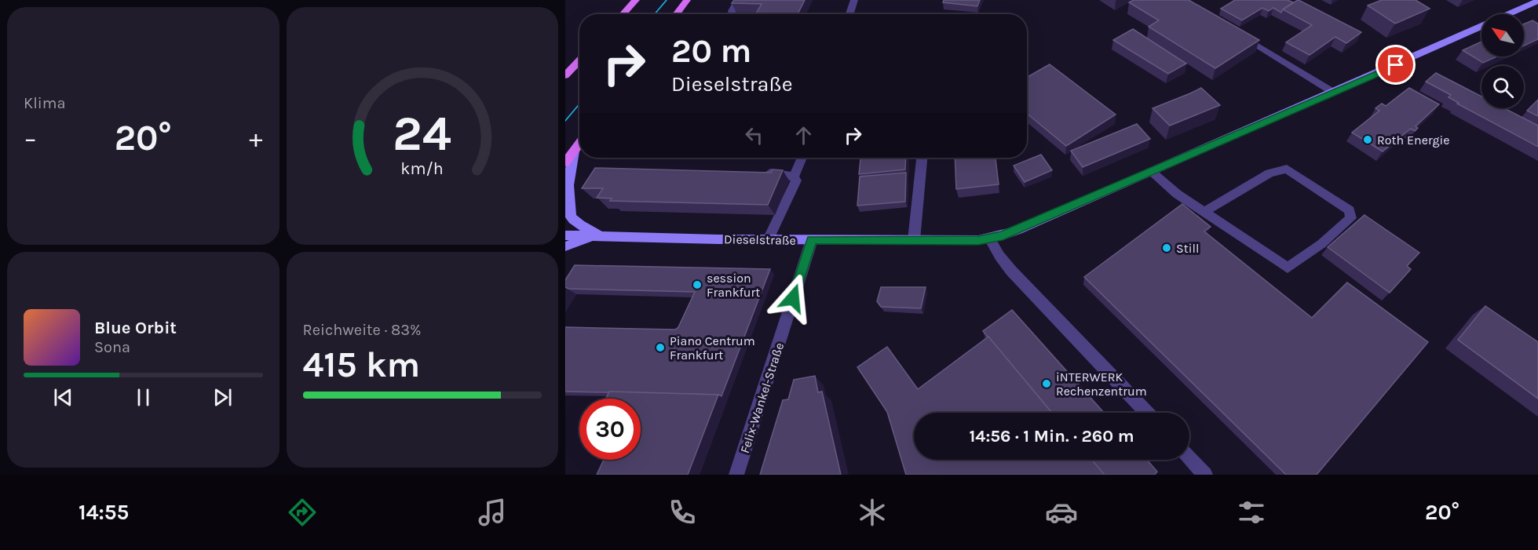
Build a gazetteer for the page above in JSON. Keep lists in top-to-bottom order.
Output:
{
  "streets": {
    "main road": ["Dieselstraße"],
    "street": ["Felix-Wankel-Straße"]
  },
  "crossings": [
    ["Dieselstraße", "Felix-Wankel-Straße"]
  ],
  "places": [
    "Roth Energie",
    "Still",
    "session Frankfurt",
    "Piano Centrum Frankfurt",
    "iNTERWERK Rechenzentrum"
  ],
  "north": "top left",
  "page": {
    "tile": [
      "Klima",
      ["Reichweite · 83%", "415 km"]
    ],
    "turn": ["20 m", "Dieselstraße"],
    "heat": ["−", "20°", "+"],
    "song": ["Blue Orbit", "Sona"],
    "limit": "30",
    "trip": "14:56 · 1 Min. · 260 m",
    "tabs": ["14:55", "20°"],
    "gauge": ["24", "km/h"]
  }
}
